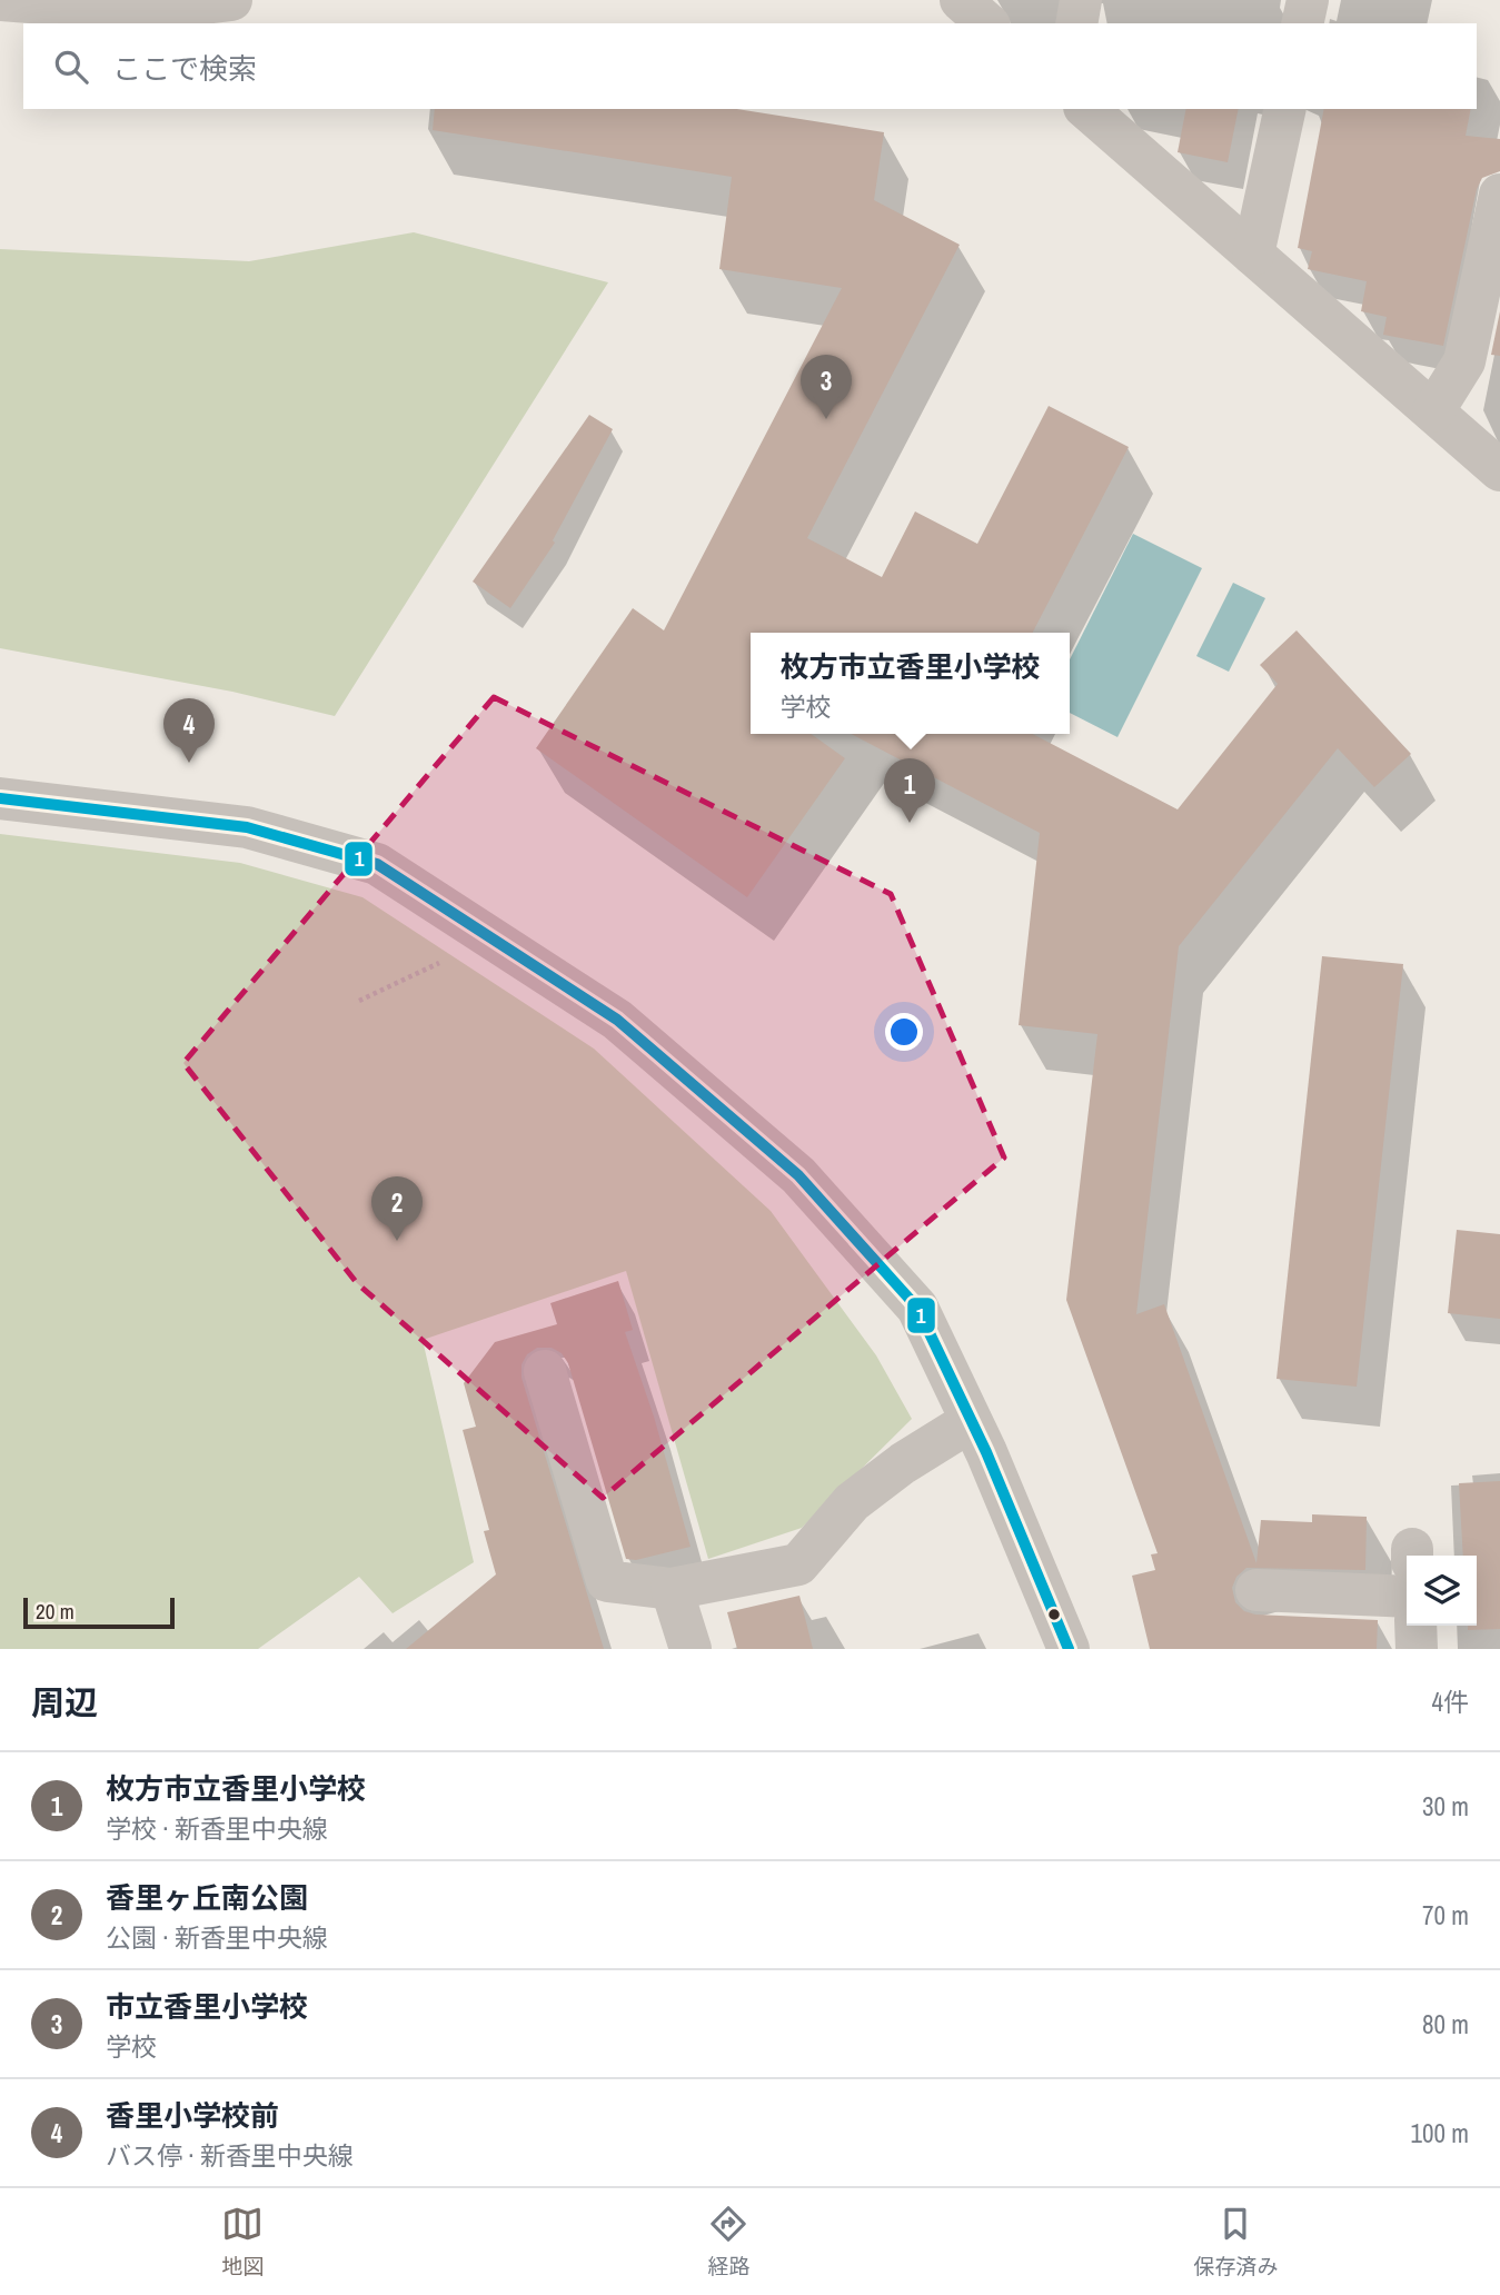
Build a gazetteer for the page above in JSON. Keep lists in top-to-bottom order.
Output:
{
  "lines": ["transit line 1"],
  "scale_bar": "20 m",
  "page": {
    "search": "ここで検索",
    "pins": [
      "3",
      "4",
      "1",
      "2"
    ],
    "popup": ["枚方市立香里小学校", "学校"],
    "scale": "20 m",
    "heading": ["周辺", "4件"],
    "list": [
      {
        "mark": "1",
        "name": "枚方市立香里小学校",
        "note": "学校 · 新香里中央線",
        "value": "30 m"
      },
      {
        "mark": "2",
        "name": "香里ヶ丘南公園",
        "note": "公園 · 新香里中央線",
        "value": "70 m"
      },
      {
        "mark": "3",
        "name": "市立香里小学校",
        "note": "学校",
        "value": "80 m"
      },
      {
        "mark": "4",
        "name": "香里小学校前",
        "note": "バス停 · 新香里中央線",
        "value": "100 m"
      }
    ],
    "nav": ["地図", "経路", "保存済み"]
  }
}
